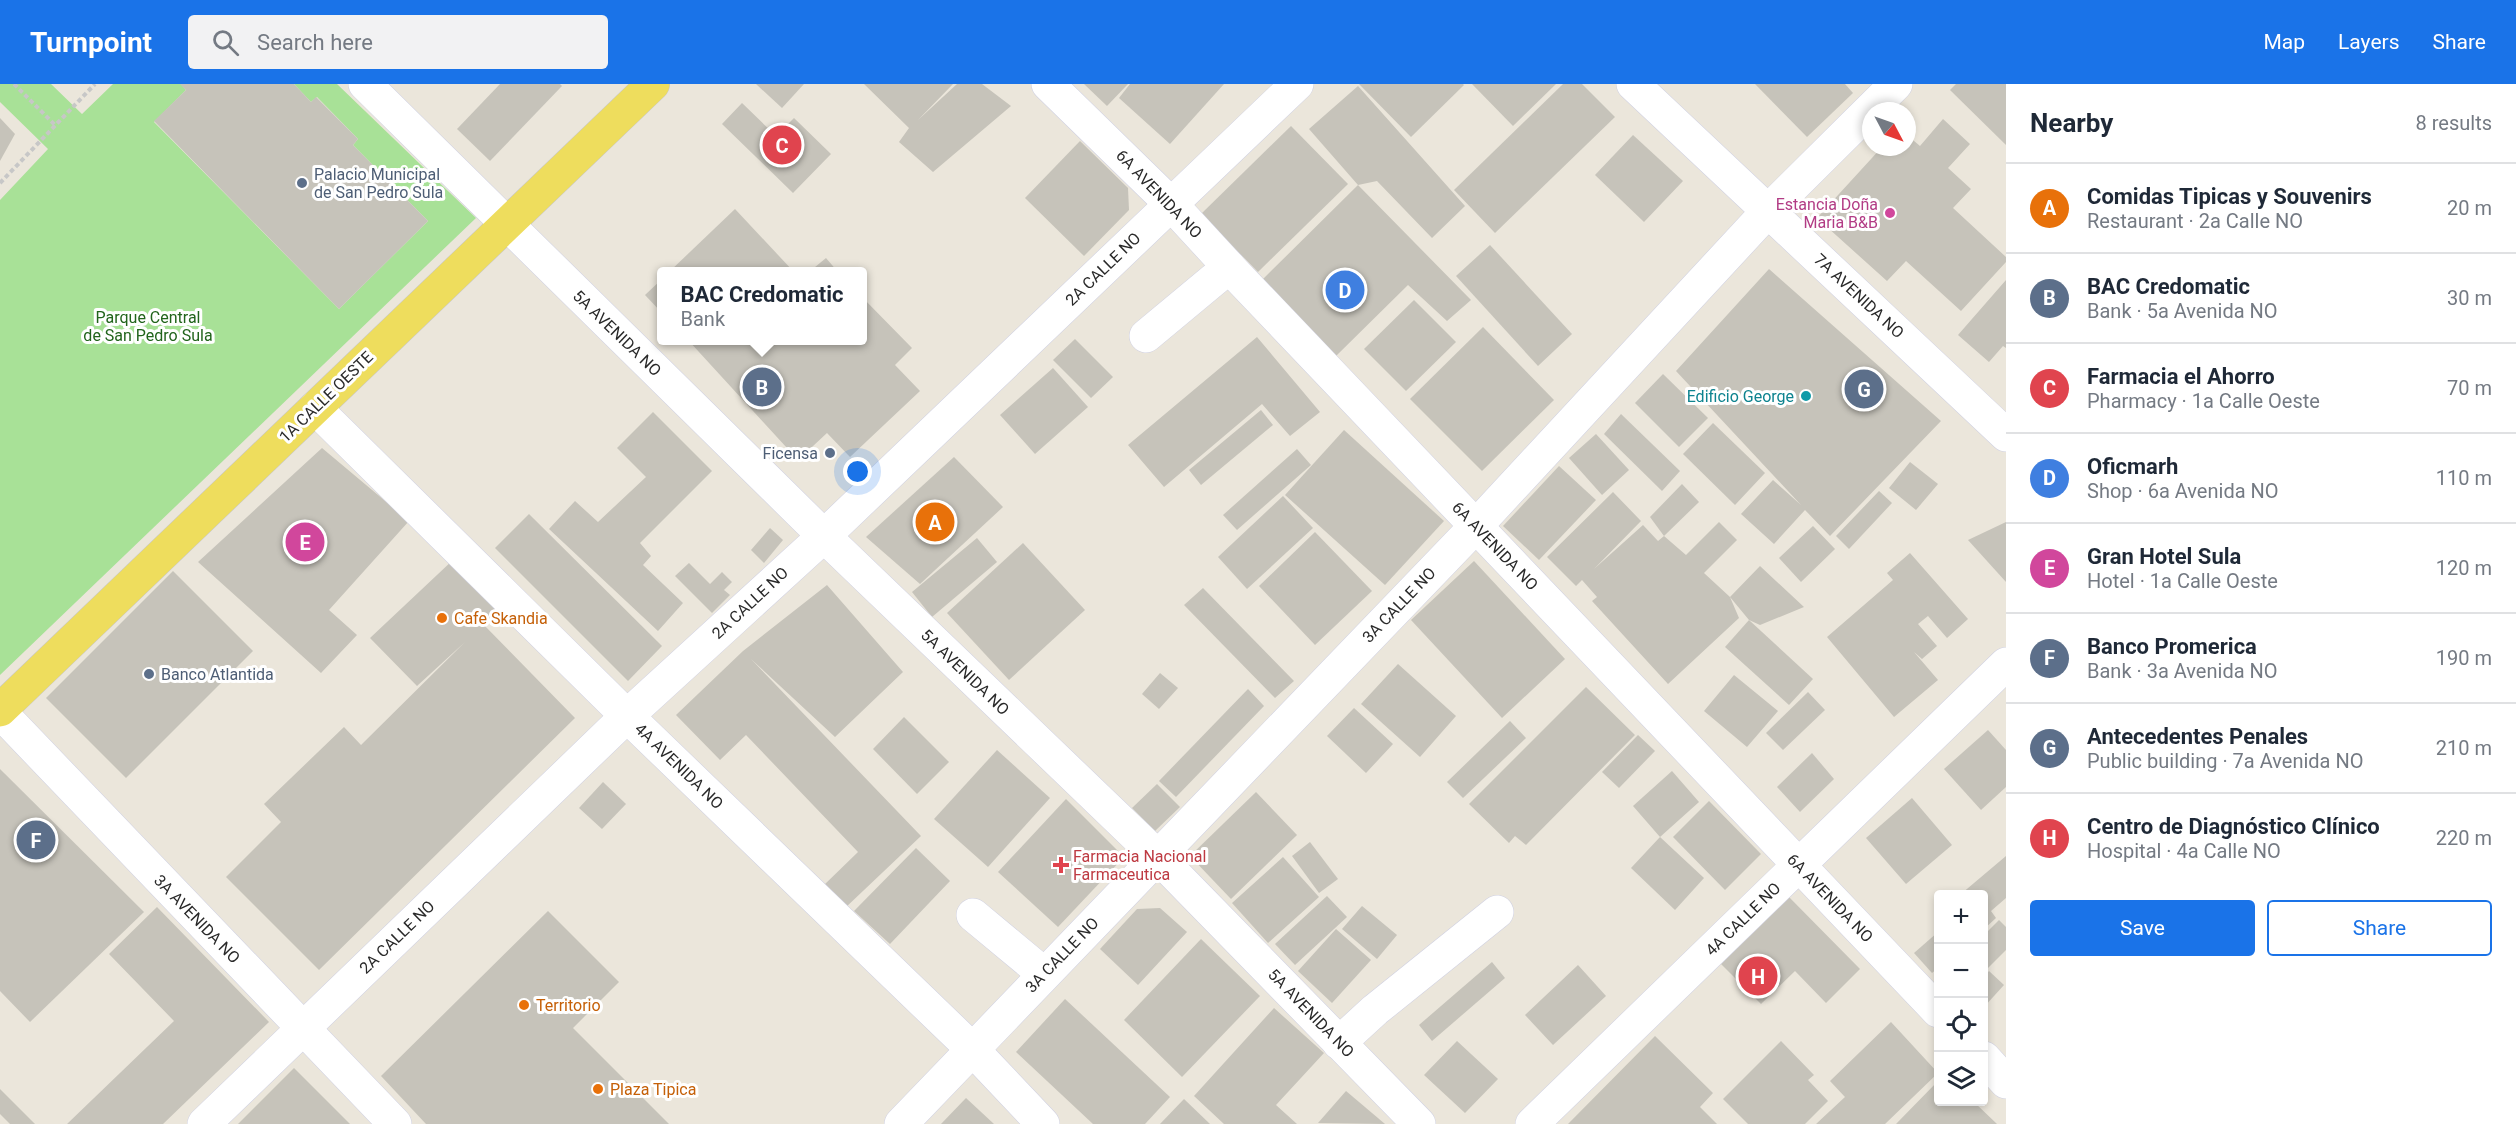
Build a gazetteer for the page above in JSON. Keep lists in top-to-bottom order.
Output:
{
  "streets": {
    "main road": ["1A CALLE OESTE"],
    "street": [
      "6A AVENIDA NO",
      "2A CALLE NO",
      "7A AVENIDA NO",
      "5A AVENIDA NO",
      "3A CALLE NO",
      "4A AVENIDA NO",
      "3A AVENIDA NO",
      "4A CALLE NO"
    ]
  },
  "crossings": [
    ["6A AVENIDA NO", "2A CALLE NO"],
    ["6A AVENIDA NO", "3A CALLE NO"],
    ["6A AVENIDA NO", "4A CALLE NO"],
    ["2A CALLE NO", "5A AVENIDA NO"],
    ["2A CALLE NO", "4A AVENIDA NO"],
    ["2A CALLE NO", "3A AVENIDA NO"],
    ["7A AVENIDA NO", "3A CALLE NO"],
    ["5A AVENIDA NO", "1A CALLE OESTE"],
    ["5A AVENIDA NO", "3A CALLE NO"],
    ["1A CALLE OESTE", "4A AVENIDA NO"],
    ["1A CALLE OESTE", "3A AVENIDA NO"],
    ["3A CALLE NO", "4A AVENIDA NO"]
  ],
  "parks": ["Parque Central de San Pedro Sula"],
  "places": {
    "other": [
      "Palacio Municipal de San Pedro Sula",
      "Estancia Doña Maria B&B",
      "Edificio George",
      "Ficensa",
      "Cafe Skandia",
      "Banco Atlantida",
      "Territorio",
      "Plaza Tipica"
    ],
    "health": ["Farmacia Nacional Farmaceutica"]
  },
  "north": "bottom right",
  "page": {
    "header": "Turnpoint",
    "search": "Search here",
    "nav": ["Map", "Layers", "Share"],
    "heading": ["Nearby", "8 results"],
    "pins": [
      "C",
      "D",
      "B",
      "G",
      "A",
      "E",
      "F",
      "H"
    ],
    "list": [
      {
        "mark": "A",
        "name": "Comidas Tipicas y Souvenirs",
        "note": "Restaurant · 2a Calle NO",
        "value": "20 m"
      },
      {
        "mark": "B",
        "name": "BAC Credomatic",
        "note": "Bank · 5a Avenida NO",
        "value": "30 m"
      },
      {
        "mark": "C",
        "name": "Farmacia el Ahorro",
        "note": "Pharmacy · 1a Calle Oeste",
        "value": "70 m"
      },
      {
        "mark": "D",
        "name": "Oficmarh",
        "note": "Shop · 6a Avenida NO",
        "value": "110 m"
      },
      {
        "mark": "E",
        "name": "Gran Hotel Sula",
        "note": "Hotel · 1a Calle Oeste",
        "value": "120 m"
      },
      {
        "mark": "F",
        "name": "Banco Promerica",
        "note": "Bank · 3a Avenida NO",
        "value": "190 m"
      },
      {
        "mark": "G",
        "name": "Antecedentes Penales",
        "note": "Public building · 7a Avenida NO",
        "value": "210 m"
      },
      {
        "mark": "H",
        "name": "Centro de Diagnóstico Clínico",
        "note": "Hospital · 4a Calle NO",
        "value": "220 m"
      }
    ],
    "popup": ["BAC Credomatic", "Bank"],
    "buttons": ["Save", "Share"],
    "map_buttons": ["+", "−"]
  }
}
